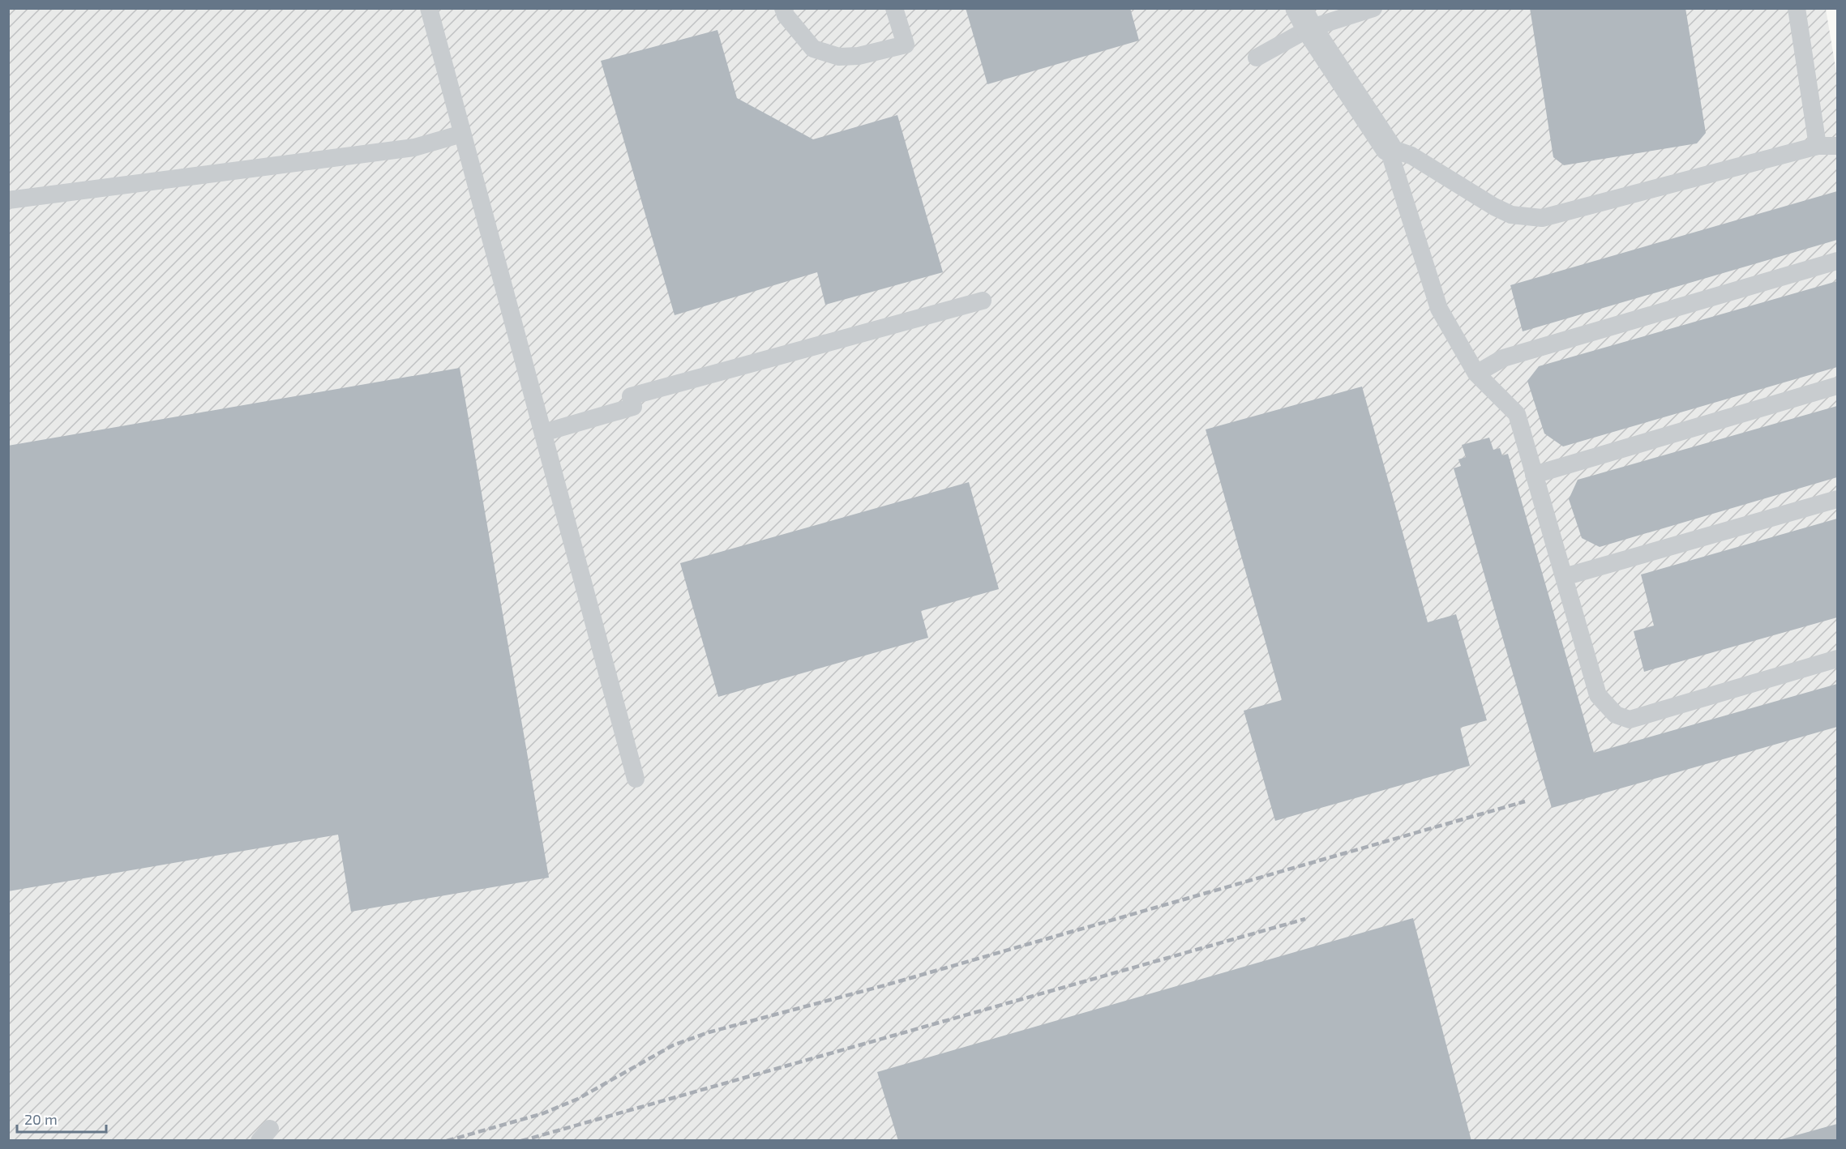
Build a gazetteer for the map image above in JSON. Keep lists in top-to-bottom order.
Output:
{
  "scale_bar": "20 m"
}
